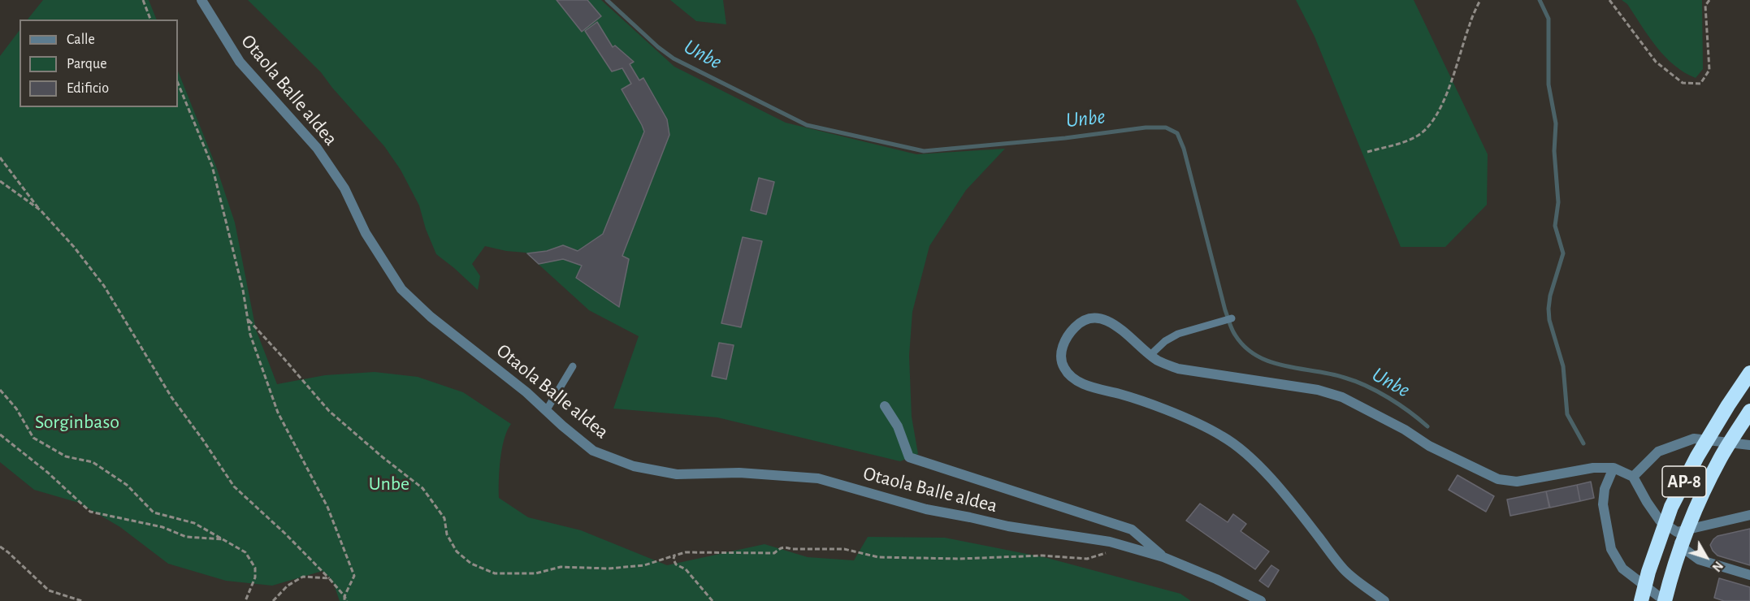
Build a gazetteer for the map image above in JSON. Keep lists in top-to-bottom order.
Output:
{
  "streets": {
    "highway": ["AP-8"],
    "street": ["Otaola Balle aldea"]
  },
  "water": ["Unbe"],
  "parks": ["Sorginbaso", "Unbe"],
  "legend": ["Calle", "Parque", "Edificio"],
  "north": "bottom right"
}
